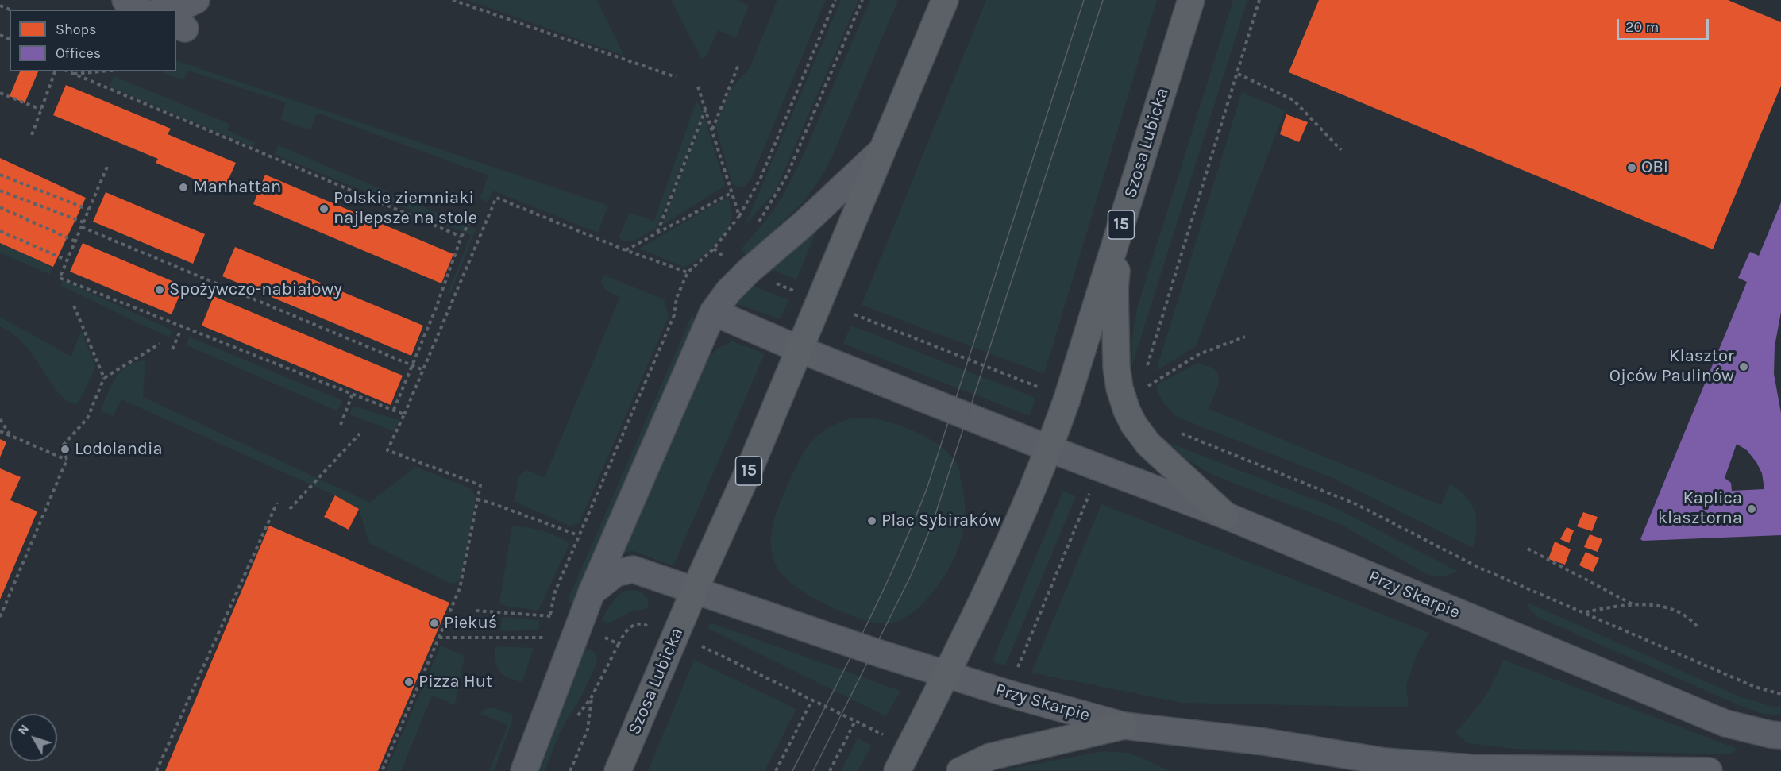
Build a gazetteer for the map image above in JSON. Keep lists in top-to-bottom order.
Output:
{
  "streets": {
    "main road": ["Szosa Lubicka", "15"],
    "street": ["Przy Skarpie"]
  },
  "crossings": [
    ["Szosa Lubicka", "15"],
    ["Szosa Lubicka", "Przy Skarpie"],
    ["15", "Przy Skarpie"]
  ],
  "places": [
    "OBI",
    "Manhattan",
    "Polskie ziemniaki najlepsze na stole",
    "Spożywczo-nabiałowy",
    "Klasztor Ojców Paulinów",
    "Lodolandia",
    "Kaplica klasztorna",
    "Plac Sybiraków",
    "Piekuś",
    "Pizza Hut"
  ],
  "legend": ["Shops", "Offices"],
  "scale_bar": "20 m",
  "north": "top left"
}
